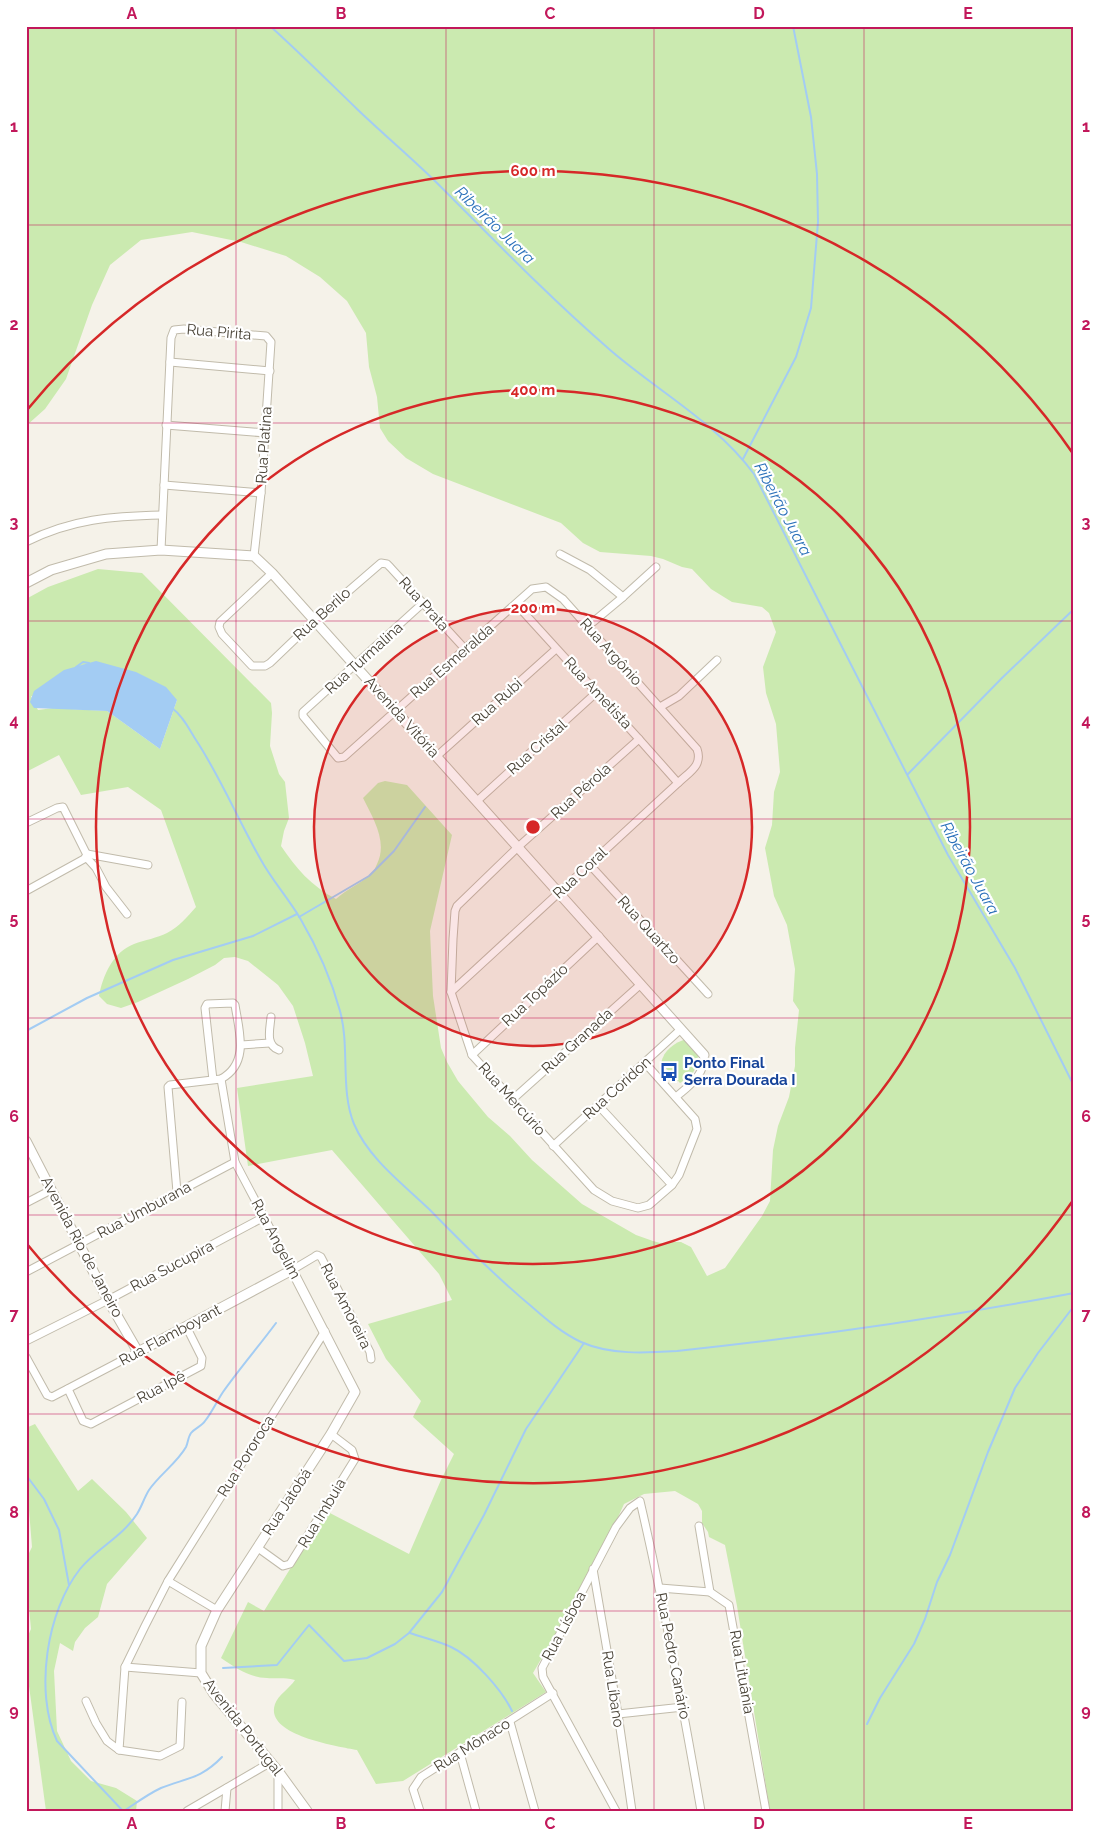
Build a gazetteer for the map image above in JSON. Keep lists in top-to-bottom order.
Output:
{
  "streets": {
    "street": [
      "Rua Pirita",
      "Rua Platina",
      "Rua Prata",
      "Rua Berilo",
      "Rua Argônio",
      "Rua Turmalina",
      "Rua Esmeralda",
      "Rua Ametista",
      "Rua Rubi",
      "Avenida Vitória",
      "Rua Cristal",
      "Rua Pérola",
      "Rua Coral",
      "Rua Quartzo",
      "Rua Topázio",
      "Rua Granada",
      "Rua Coridon",
      "Rua Mercúrio",
      "Rua Umburana",
      "Rua Angelim",
      "Avenida Rio de Janeiro",
      "Rua Sucupira",
      "Rua Amoreira",
      "Rua Flamboyant",
      "Rua Ipê",
      "Rua Pororoca",
      "Rua Jatobá",
      "Rua Imbuia",
      "Rua Lísboa",
      "Rua Pedro Canário",
      "Rua Lituânia",
      "Rua Líbano",
      "Avenida Portugal",
      "Rua Mônaco"
    ]
  },
  "crossings": [
    ["Rua Pirita", "Rua Platina"],
    ["Rua Platina", "Avenida Vitória"],
    ["Rua Prata", "Rua Berilo"],
    ["Rua Prata", "Rua Turmalina"],
    ["Rua Prata", "Rua Esmeralda"],
    ["Rua Berilo", "Avenida Vitória"],
    ["Rua Argônio", "Rua Esmeralda"],
    ["Rua Argônio", "Rua Ametista"],
    ["Rua Argônio", "Rua Coral"],
    ["Rua Turmalina", "Rua Esmeralda"],
    ["Rua Turmalina", "Avenida Vitória"],
    ["Rua Esmeralda", "Rua Ametista"],
    ["Rua Esmeralda", "Avenida Vitória"],
    ["Rua Ametista", "Rua Rubi"],
    ["Rua Ametista", "Rua Cristal"],
    ["Rua Ametista", "Rua Pérola"],
    ["Rua Ametista", "Rua Coral"],
    ["Rua Rubi", "Avenida Vitória"],
    ["Avenida Vitória", "Rua Cristal"],
    ["Avenida Vitória", "Rua Pérola"],
    ["Avenida Vitória", "Rua Coral"],
    ["Avenida Vitória", "Rua Topázio"],
    ["Avenida Vitória", "Rua Granada"],
    ["Avenida Vitória", "Rua Coridon"],
    ["Rua Pérola", "Rua Mercúrio"],
    ["Rua Coral", "Rua Quartzo"],
    ["Rua Coral", "Rua Mercúrio"],
    ["Rua Topázio", "Rua Mercúrio"],
    ["Rua Granada", "Rua Mercúrio"],
    ["Rua Coridon", "Rua Mercúrio"],
    ["Rua Umburana", "Rua Angelim"],
    ["Rua Umburana", "Avenida Rio de Janeiro"],
    ["Rua Angelim", "Rua Sucupira"],
    ["Rua Angelim", "Rua Amoreira"],
    ["Rua Angelim", "Rua Flamboyant"],
    ["Rua Angelim", "Rua Pororoca"],
    ["Rua Angelim", "Rua Jatobá"],
    ["Avenida Rio de Janeiro", "Rua Sucupira"],
    ["Avenida Rio de Janeiro", "Rua Flamboyant"],
    ["Rua Amoreira", "Rua Flamboyant"],
    ["Rua Flamboyant", "Rua Ipê"],
    ["Rua Jatobá", "Rua Imbuia"],
    ["Rua Jatobá", "Avenida Portugal"],
    ["Rua Lísboa", "Rua Pedro Canário"],
    ["Rua Lísboa", "Rua Líbano"],
    ["Rua Lísboa", "Rua Mônaco"]
  ],
  "water": ["Ribeirão Juara"],
  "places": {
    "bus stop": ["Ponto Final Serra Dourada I"]
  },
  "grid": {
    "columns": [
      "A",
      "B",
      "C",
      "D",
      "E"
    ],
    "rows": [
      "1",
      "2",
      "3",
      "4",
      "5",
      "6",
      "7",
      "8",
      "9"
    ]
  },
  "rings": ["600 m", "400 m", "200 m"]
}
